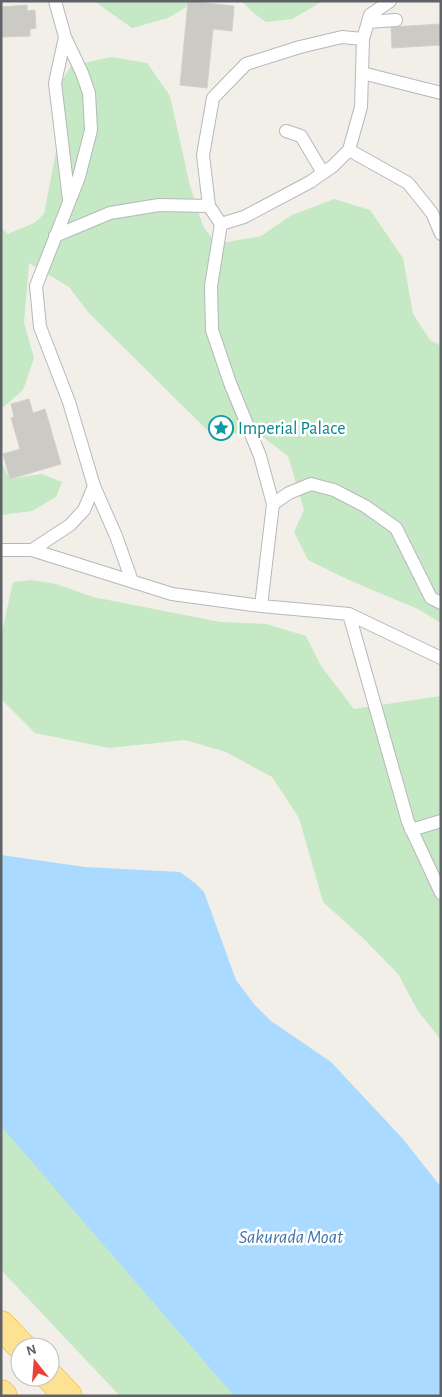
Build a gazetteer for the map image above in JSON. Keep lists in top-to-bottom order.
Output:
{
  "water": ["Sakurada Moat"],
  "places": {
    "place": ["Imperial Palace"]
  },
  "north": "top"
}
